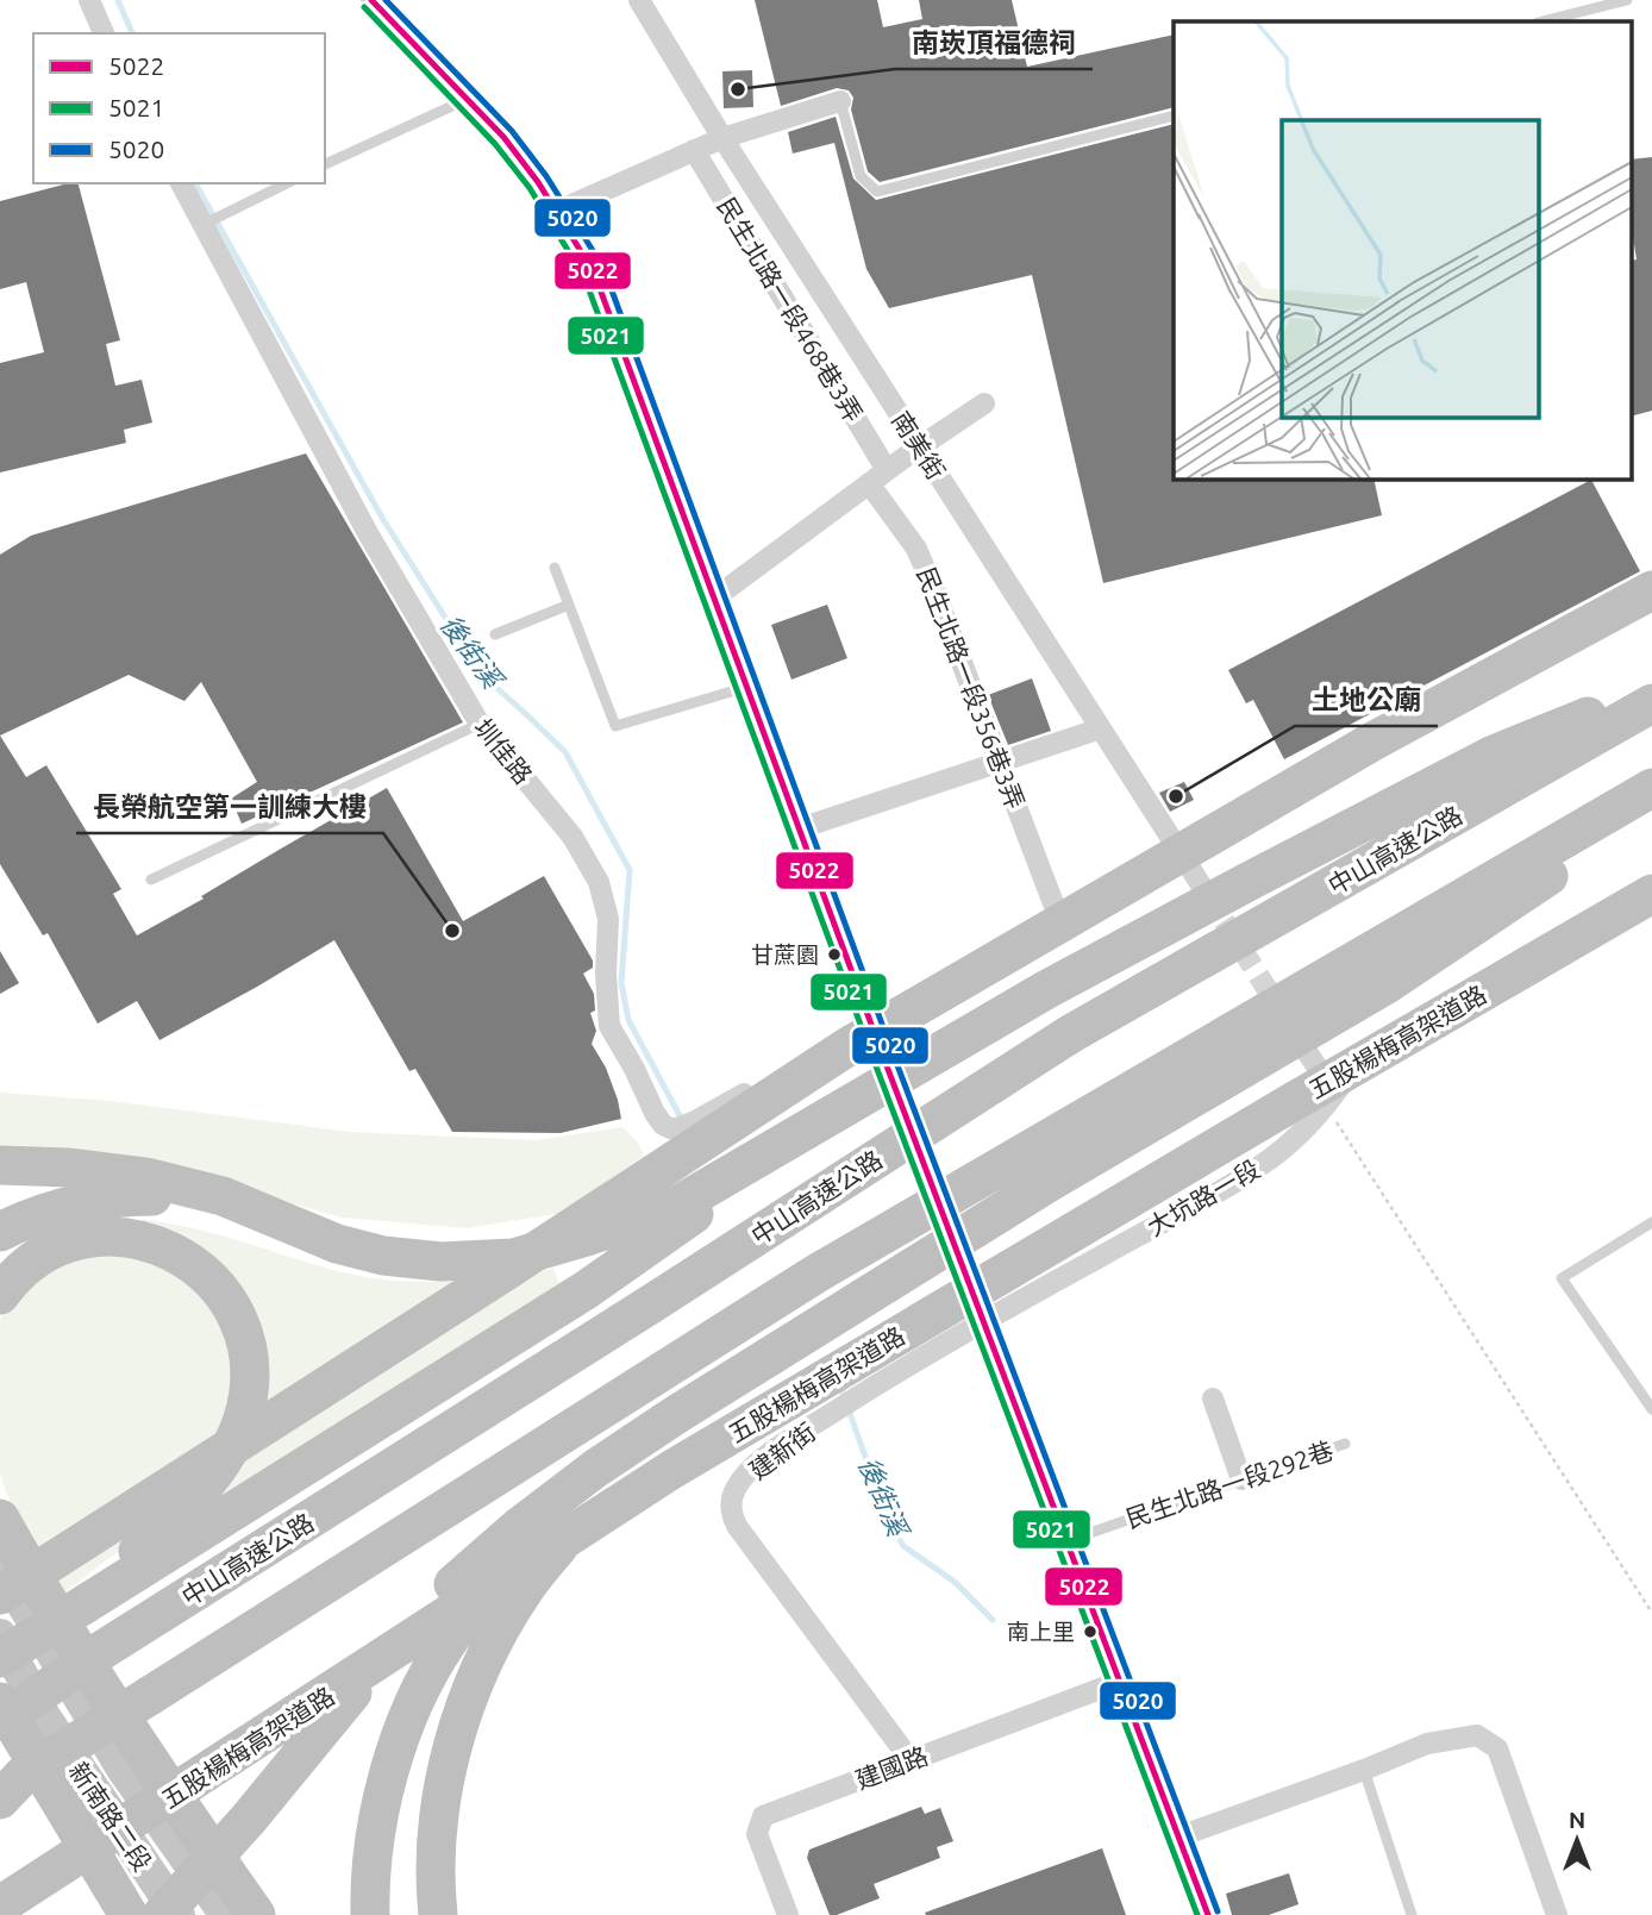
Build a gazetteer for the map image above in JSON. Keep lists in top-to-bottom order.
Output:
{
  "streets": {
    "highway": ["中山高速公路", "五股楊梅高架道路"],
    "main road": ["新南路二段"],
    "street": [
      "民生北路一段468巷3弄",
      "南美街",
      "民生北路一段356巷3弄",
      "圳佳路",
      "大坑路一段",
      "建新街",
      "建國路"
    ],
    "lane": ["民生北路一段292巷"]
  },
  "crossings": [
    ["中山高速公路", "新南路二段"],
    ["大坑路一段", "建新街"],
    ["建新街", "建國路"]
  ],
  "water": ["後街溪"],
  "places": [
    "南崁頂福德祠",
    "土地公廟",
    "長榮航空第一訓練大樓",
    "甘蔗園",
    "南上里"
  ],
  "lines": ["transit line 5022", "transit line 5020", "transit line 5021"],
  "legend": ["5022", "5021", "5020"],
  "north": "top"
}
